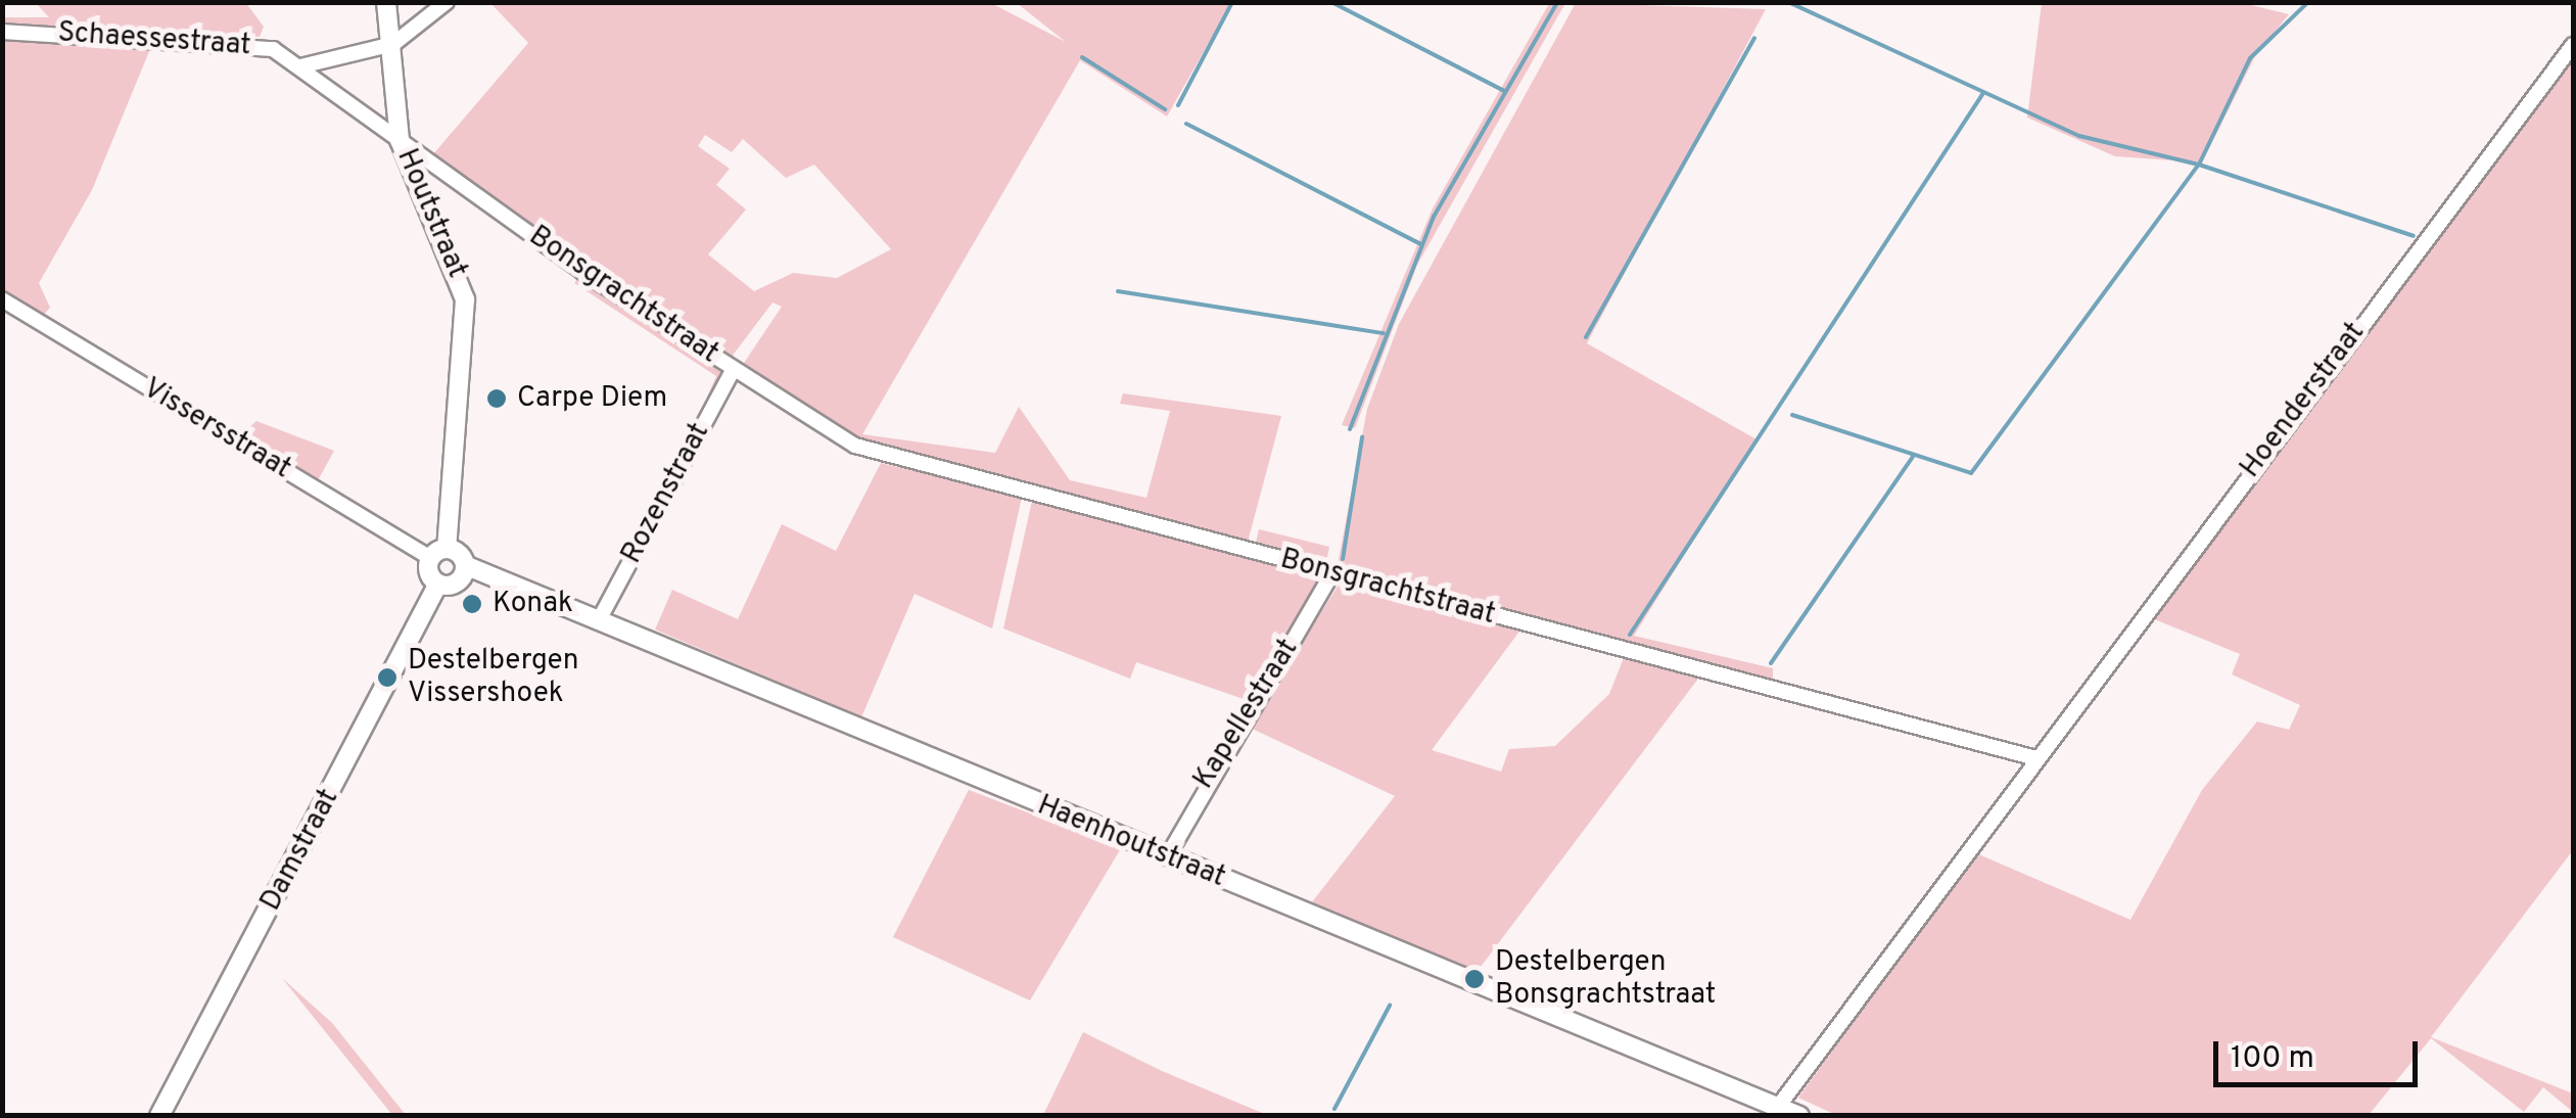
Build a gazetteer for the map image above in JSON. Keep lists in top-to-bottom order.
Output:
{
  "streets": {
    "street": [
      "Schaessestraat",
      "Houtstraat",
      "Bonsgrachtstraat",
      "Hoenderstraat",
      "Vissersstraat",
      "Rozenstraat",
      "Kapellestraat",
      "Haenhoutstraat",
      "Damstraat"
    ]
  },
  "crossings": [
    ["Schaessestraat", "Houtstraat"],
    ["Schaessestraat", "Bonsgrachtstraat"],
    ["Houtstraat", "Bonsgrachtstraat"],
    ["Houtstraat", "Vissersstraat"],
    ["Houtstraat", "Haenhoutstraat"],
    ["Bonsgrachtstraat", "Hoenderstraat"],
    ["Bonsgrachtstraat", "Rozenstraat"],
    ["Bonsgrachtstraat", "Kapellestraat"],
    ["Vissersstraat", "Haenhoutstraat"],
    ["Rozenstraat", "Haenhoutstraat"],
    ["Kapellestraat", "Haenhoutstraat"]
  ],
  "places": [
    "Carpe Diem",
    "Konak",
    "Destelbergen Vissershoek",
    "Destelbergen Bonsgrachtstraat"
  ],
  "scale_bar": "100 m"
}
